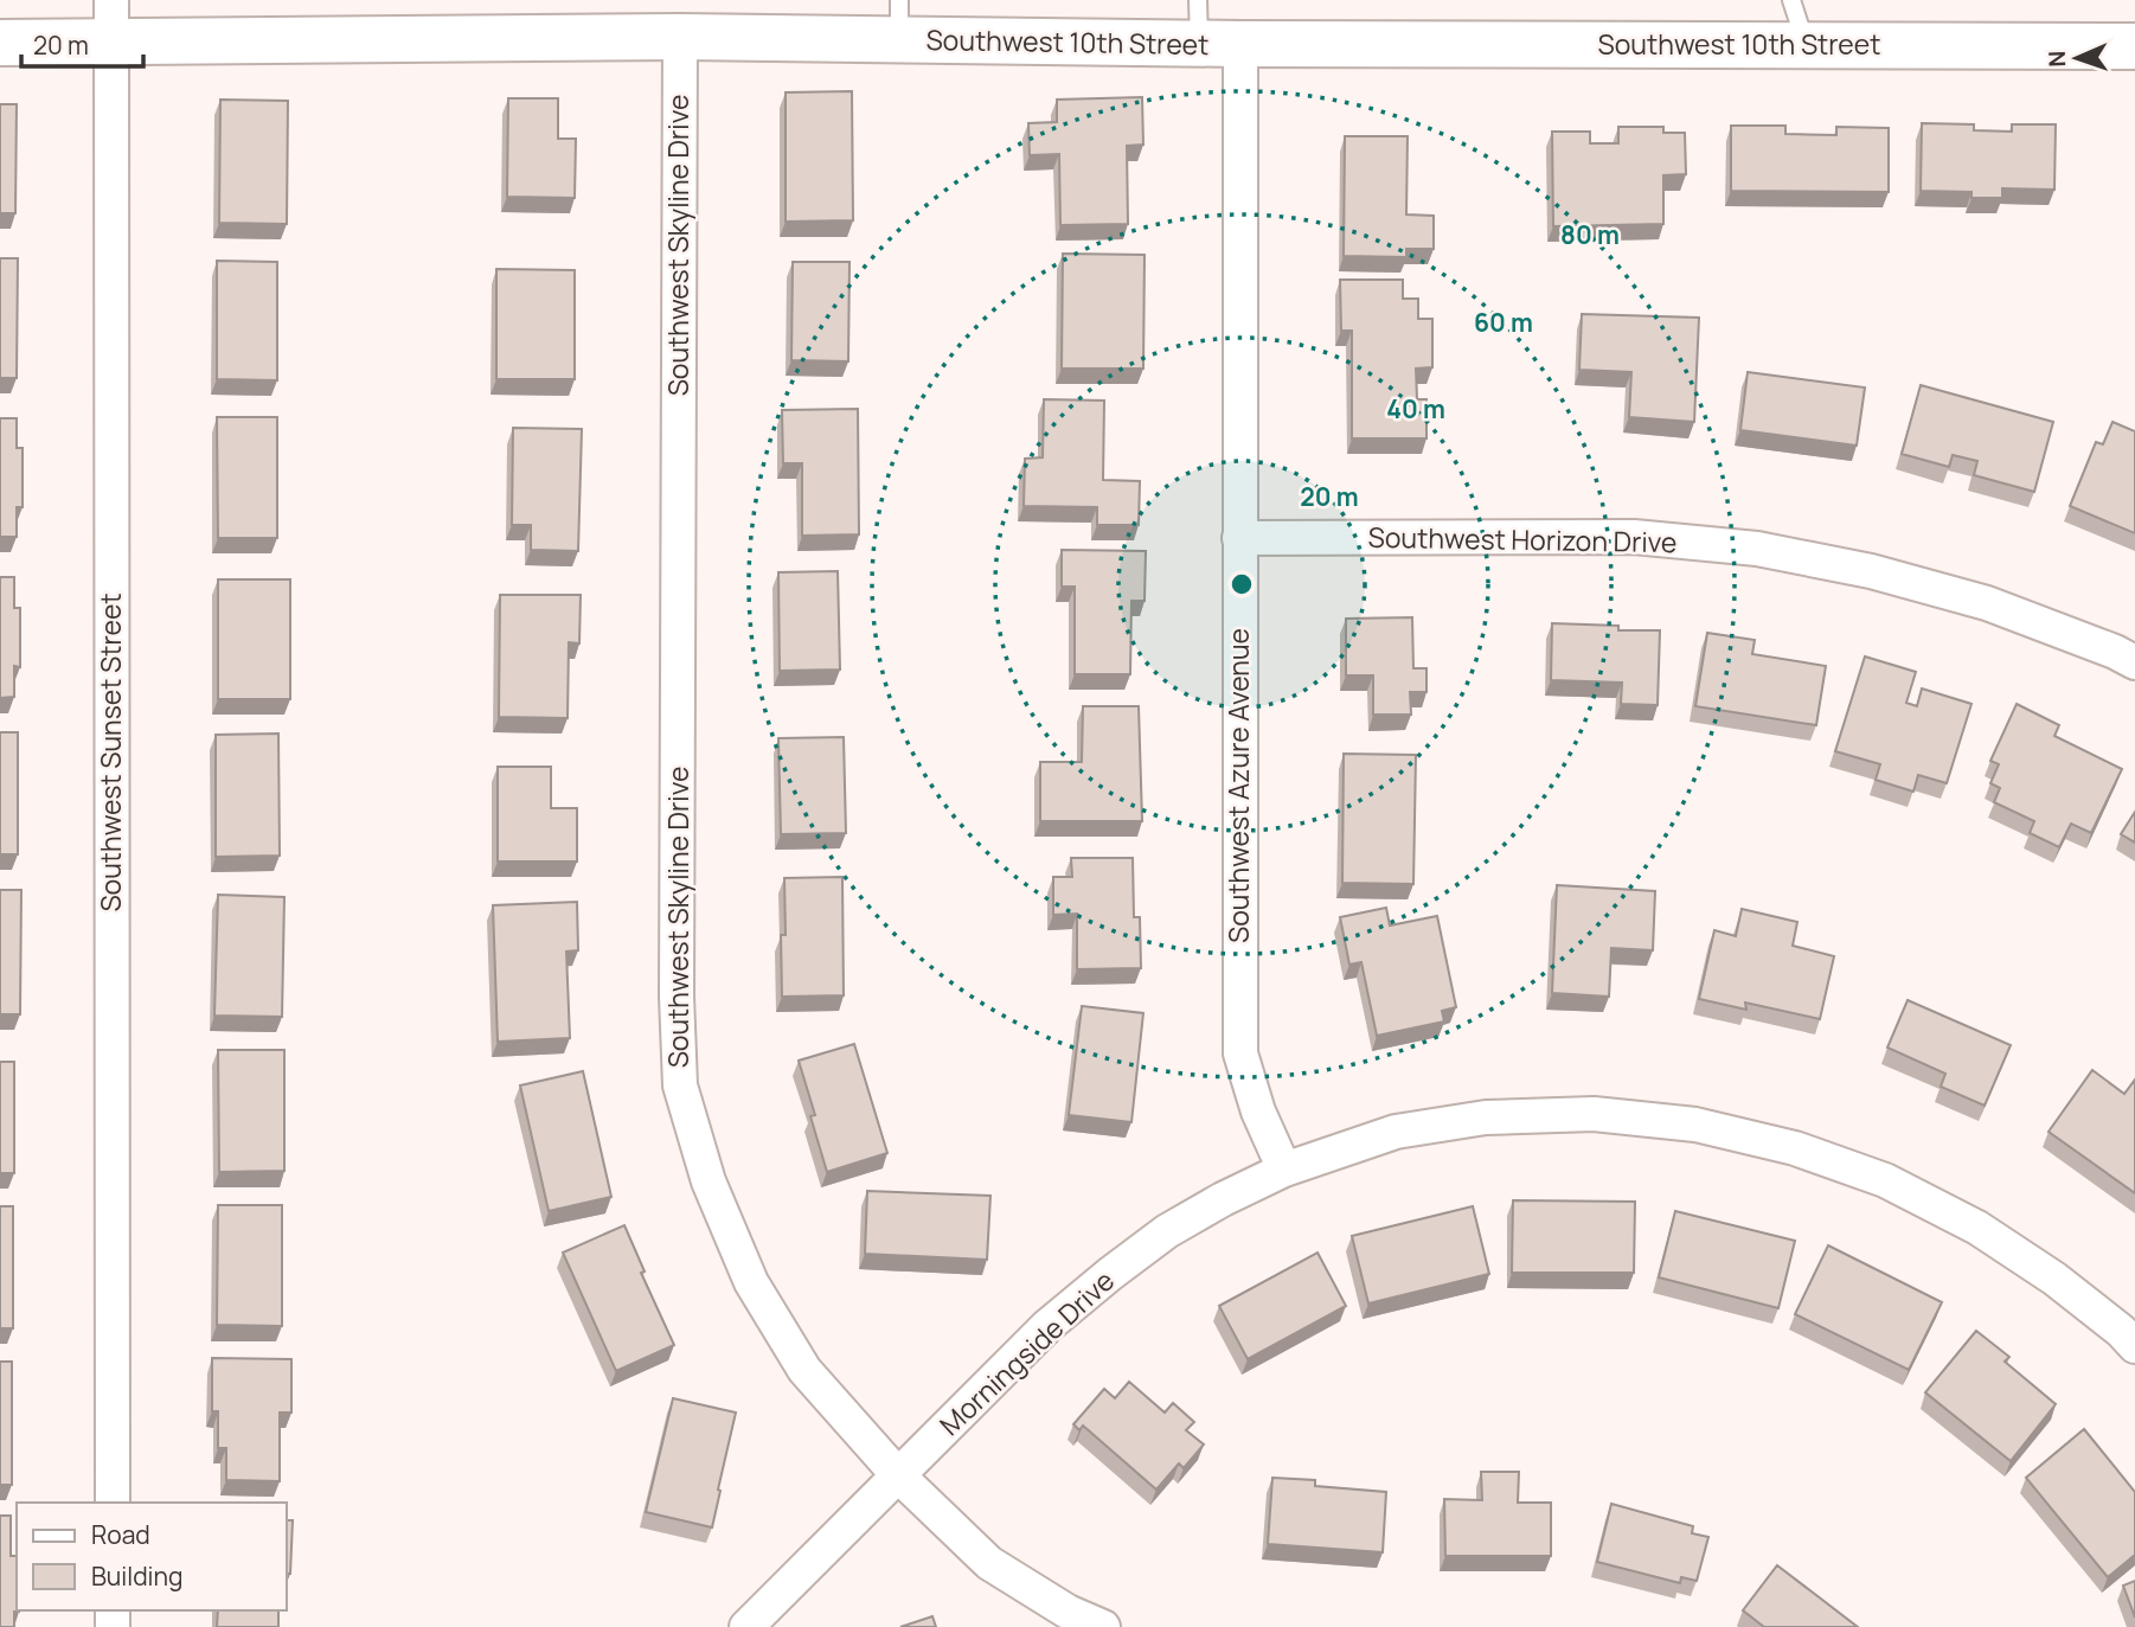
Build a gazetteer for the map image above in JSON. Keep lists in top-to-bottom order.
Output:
{
  "streets": {
    "street": [
      "Southwest 10th Street",
      "Southwest Skyline Drive",
      "Southwest Horizon Drive",
      "Southwest Sunset Street",
      "Southwest Azure Avenue",
      "Morningside Drive"
    ]
  },
  "crossings": [
    ["Southwest 10th Street", "Southwest Skyline Drive"],
    ["Southwest 10th Street", "Southwest Sunset Street"],
    ["Southwest 10th Street", "Southwest Azure Avenue"],
    ["Southwest Skyline Drive", "Morningside Drive"],
    ["Southwest Horizon Drive", "Southwest Azure Avenue"],
    ["Southwest Azure Avenue", "Morningside Drive"]
  ],
  "legend": ["Road", "Building"],
  "scale_bar": "20 m",
  "north": "left",
  "rings": [
    "80 m",
    "60 m",
    "40 m",
    "20 m"
  ]
}
